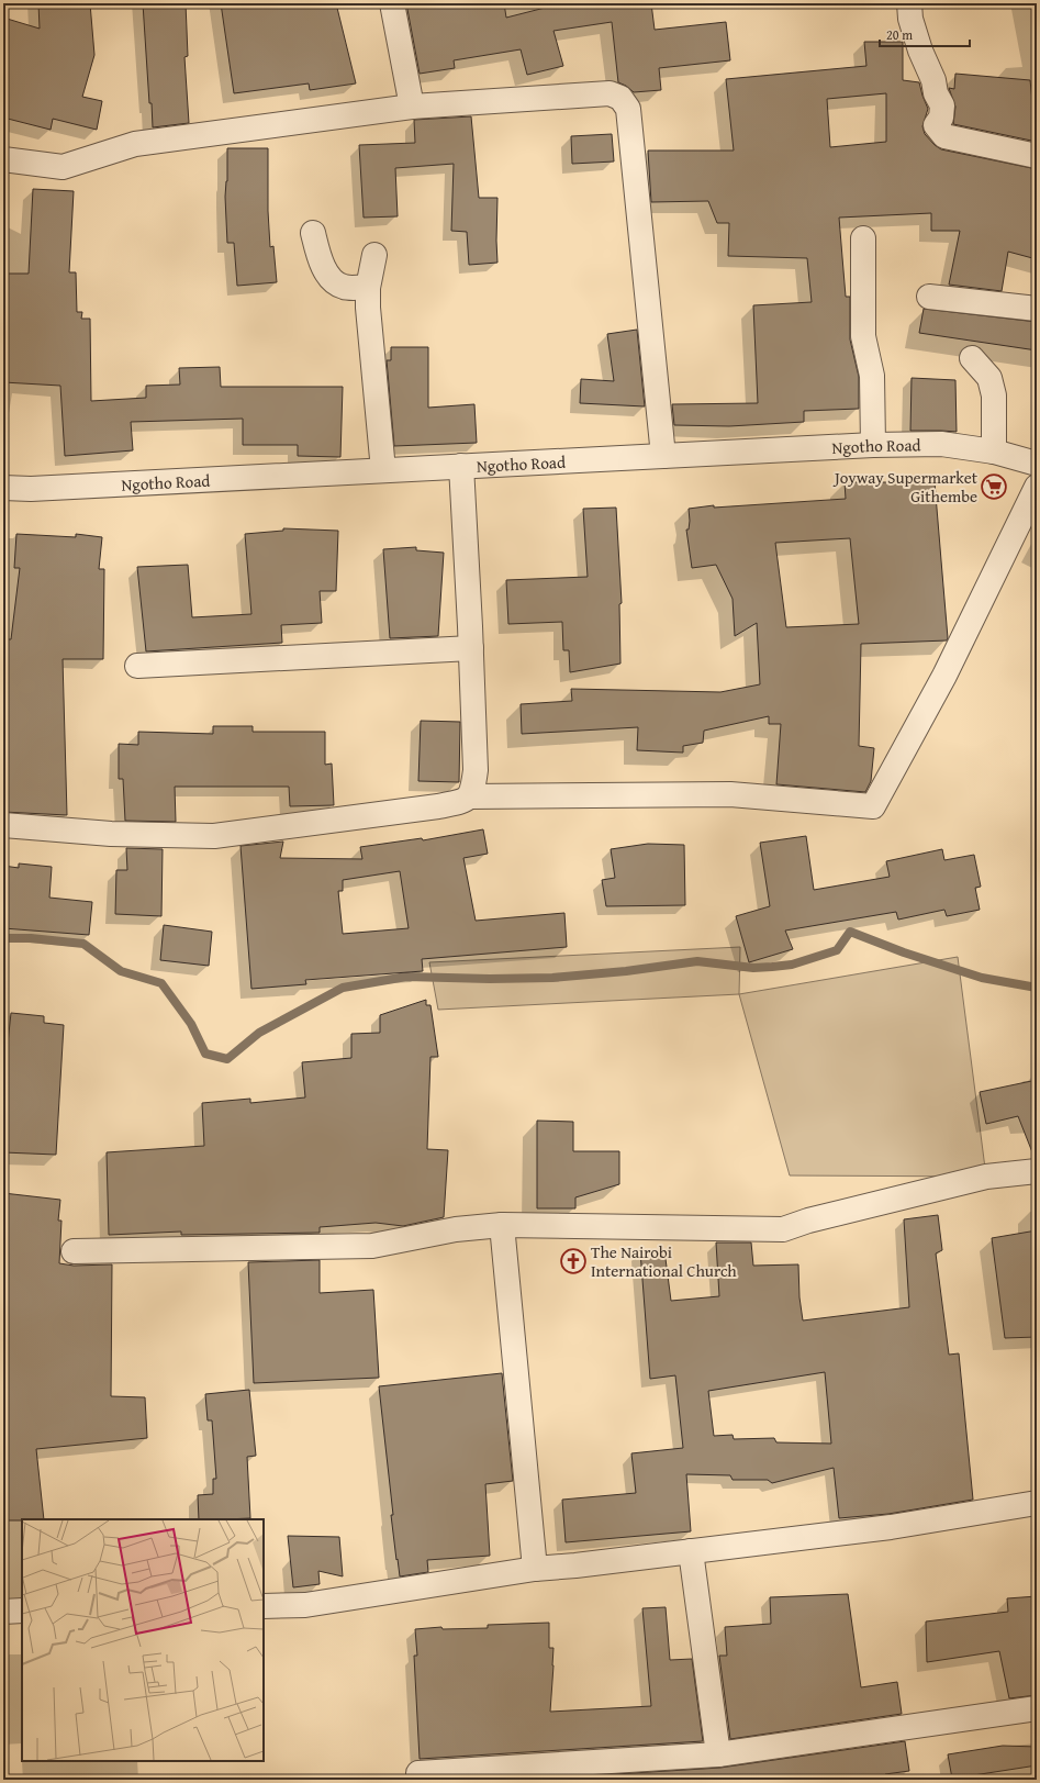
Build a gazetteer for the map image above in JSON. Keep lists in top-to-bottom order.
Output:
{
  "streets": {
    "street": ["Ngotho Road"]
  },
  "places": {
    "supermarket": ["Joyway Supermarket Githembe"],
    "church": ["The Nairobi International Church"]
  },
  "scale_bar": "20 m"
}
